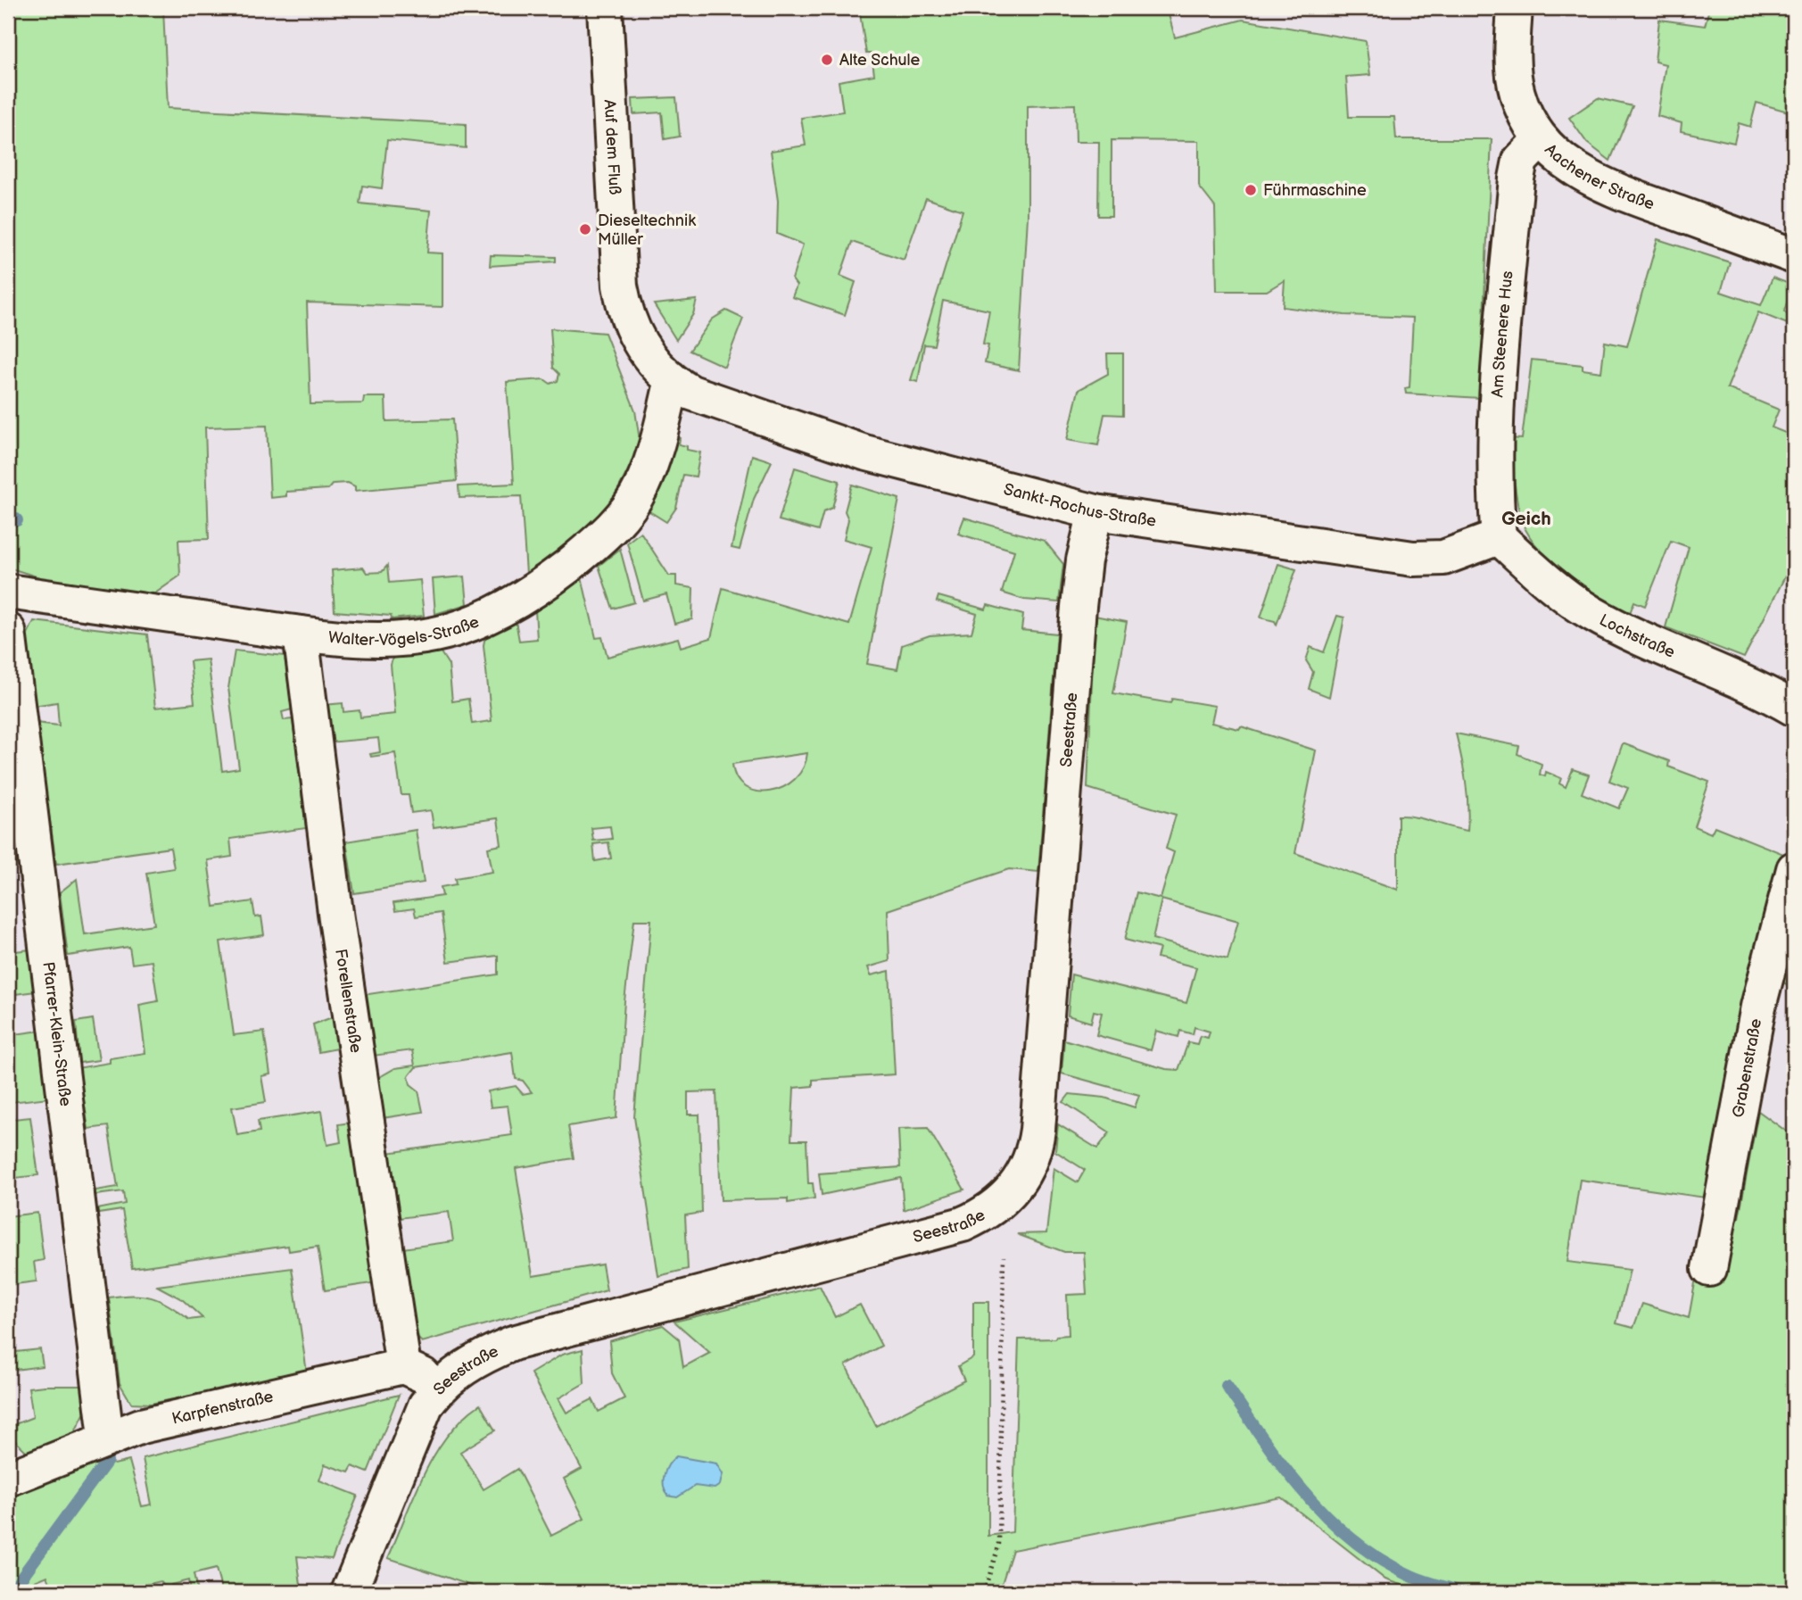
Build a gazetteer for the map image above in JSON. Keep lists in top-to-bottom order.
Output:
{
  "streets": {
    "street": [
      "Auf dem Fluß",
      "Aachener Straße",
      "Am Steenere Hus",
      "Sankt-Rochus-Straße",
      "Walter-Vögels-Straße",
      "Lochstraße",
      "Seestraße",
      "Forellenstraße",
      "Pfarrer-Klein-Straße",
      "Grabenstraße",
      "Karpfenstraße"
    ]
  },
  "crossings": [
    ["Auf dem Fluß", "Sankt-Rochus-Straße"],
    ["Auf dem Fluß", "Walter-Vögels-Straße"],
    ["Aachener Straße", "Am Steenere Hus"],
    ["Am Steenere Hus", "Sankt-Rochus-Straße"],
    ["Am Steenere Hus", "Lochstraße"],
    ["Sankt-Rochus-Straße", "Walter-Vögels-Straße"],
    ["Sankt-Rochus-Straße", "Lochstraße"],
    ["Sankt-Rochus-Straße", "Seestraße"],
    ["Walter-Vögels-Straße", "Forellenstraße"],
    ["Forellenstraße", "Karpfenstraße"],
    ["Pfarrer-Klein-Straße", "Karpfenstraße"]
  ],
  "districts": ["Geich"],
  "places": ["Alte Schule", "Führmaschine", "Dieseltechnik Müller"]
}
